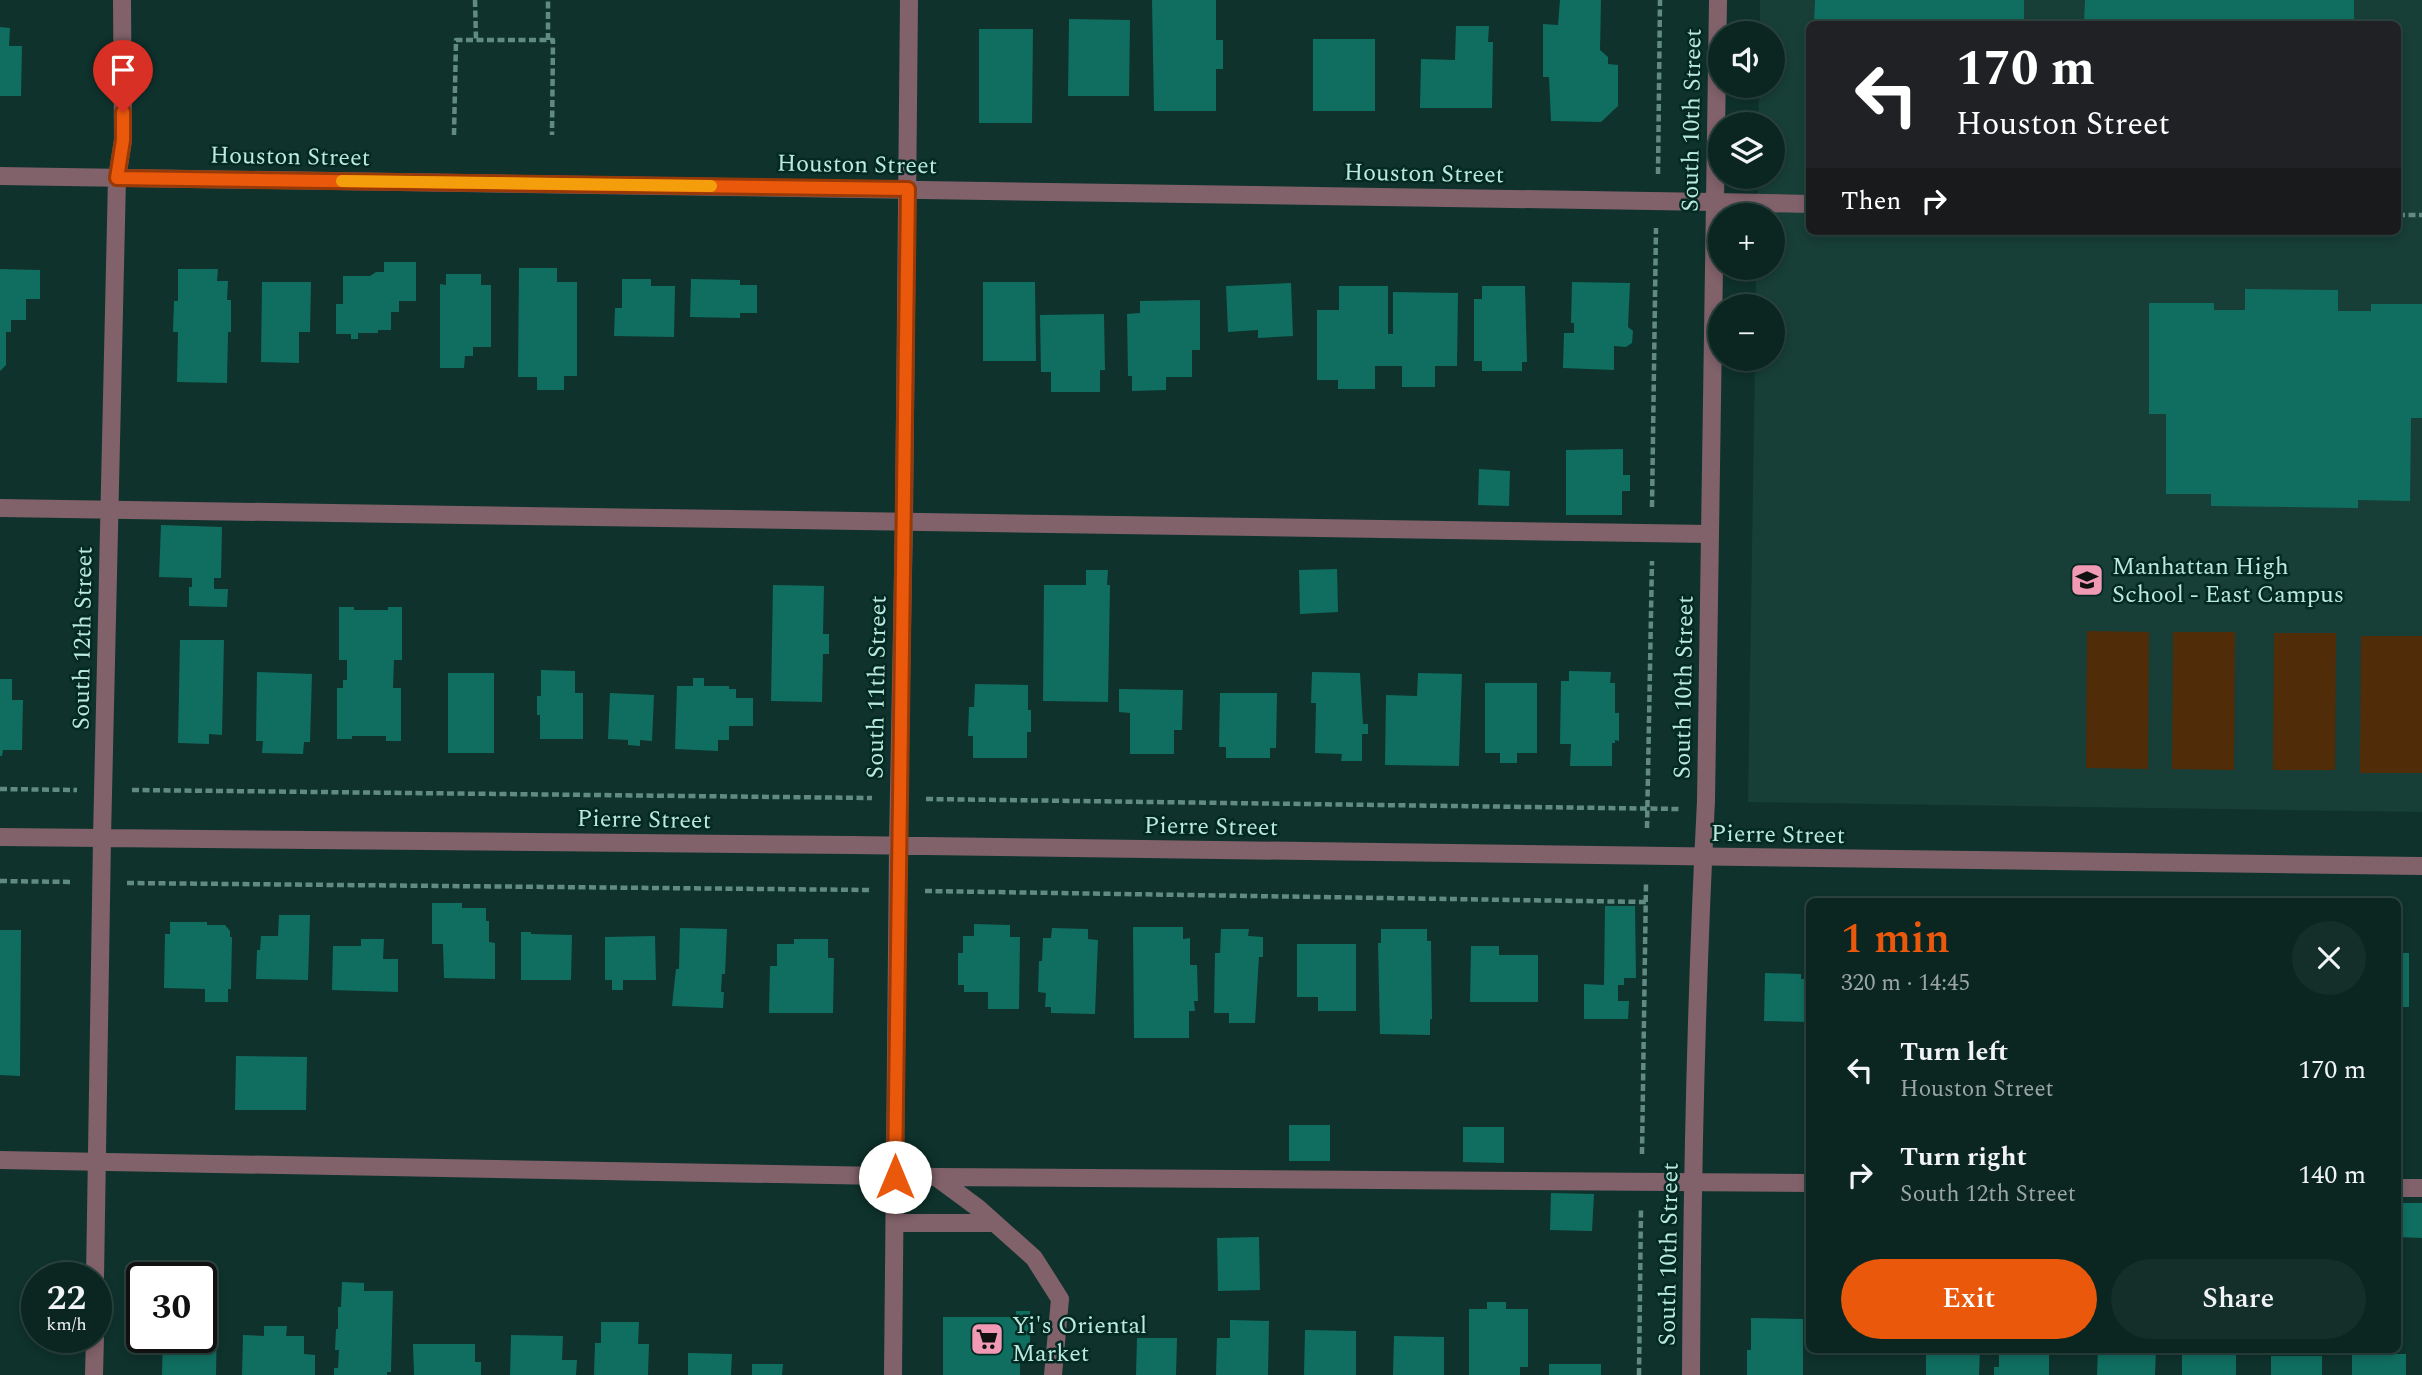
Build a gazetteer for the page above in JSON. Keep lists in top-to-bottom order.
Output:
{
  "streets": {
    "street": [
      "South 10th Street",
      "Houston Street",
      "South 12th Street",
      "South 11th Street",
      "Pierre Street"
    ]
  },
  "crossings": [
    ["South 10th Street", "Houston Street"],
    ["South 10th Street", "Pierre Street"],
    ["Houston Street", "South 12th Street"],
    ["Houston Street", "South 11th Street"],
    ["South 12th Street", "Pierre Street"],
    ["South 11th Street", "Pierre Street"]
  ],
  "places": {
    "school or university": ["Manhattan High School - East Campus"],
    "supermarket": ["Yi's Oriental Market"]
  },
  "page": {
    "map_buttons": ["+", "−"],
    "turn": ["170 m", "Houston Street"],
    "then": "Then",
    "heading": ["1 min", "320 m · 14:45"],
    "list": [
      {
        "name": "Turn left",
        "note": "Houston Street",
        "value": "170 m"
      },
      {
        "name": "Turn right",
        "note": "South 12th Street",
        "value": "140 m"
      }
    ],
    "buttons": ["Exit", "Share"],
    "speed": "22 km/h",
    "limit": "30"
  }
}
